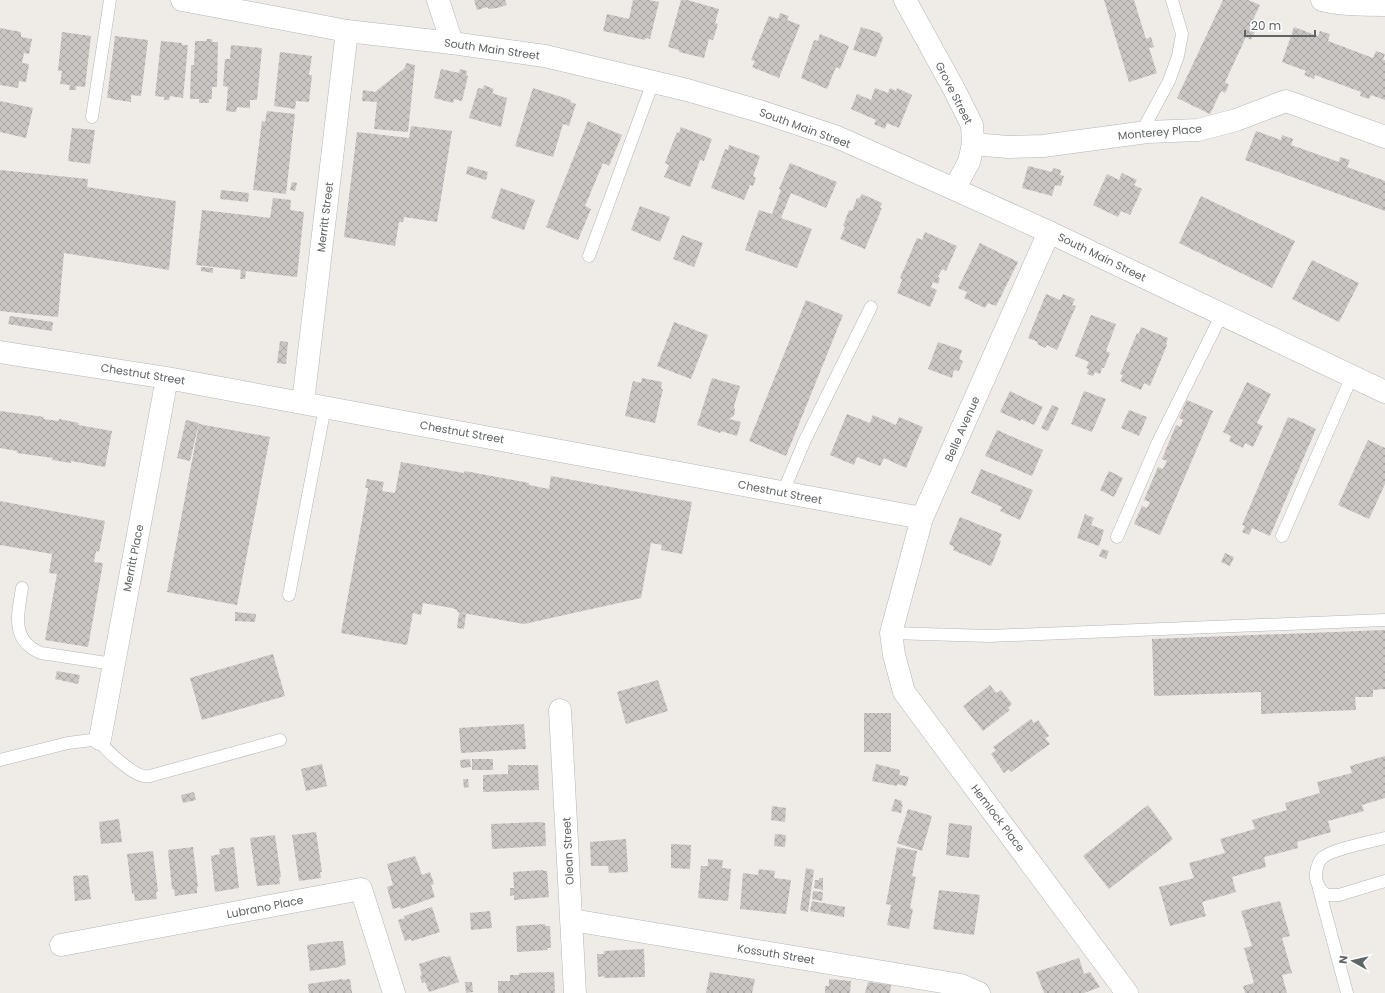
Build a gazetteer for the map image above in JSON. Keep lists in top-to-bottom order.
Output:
{
  "streets": {
    "street": [
      "South Main Street",
      "Grove Street",
      "Monterey Place",
      "Merritt Street",
      "Chestnut Street",
      "Belle Avenue",
      "Merritt Place",
      "Hemlock Place",
      "Olean Street",
      "Lubrano Place",
      "Kossuth Street"
    ]
  },
  "crossings": [
    ["South Main Street", "Grove Street"],
    ["South Main Street", "Merritt Street"],
    ["South Main Street", "Belle Avenue"],
    ["Grove Street", "Monterey Place"],
    ["Merritt Street", "Chestnut Street"],
    ["Chestnut Street", "Belle Avenue"],
    ["Chestnut Street", "Merritt Place"],
    ["Belle Avenue", "Hemlock Place"],
    ["Olean Street", "Kossuth Street"]
  ],
  "scale_bar": "20 m",
  "north": "left"
}
